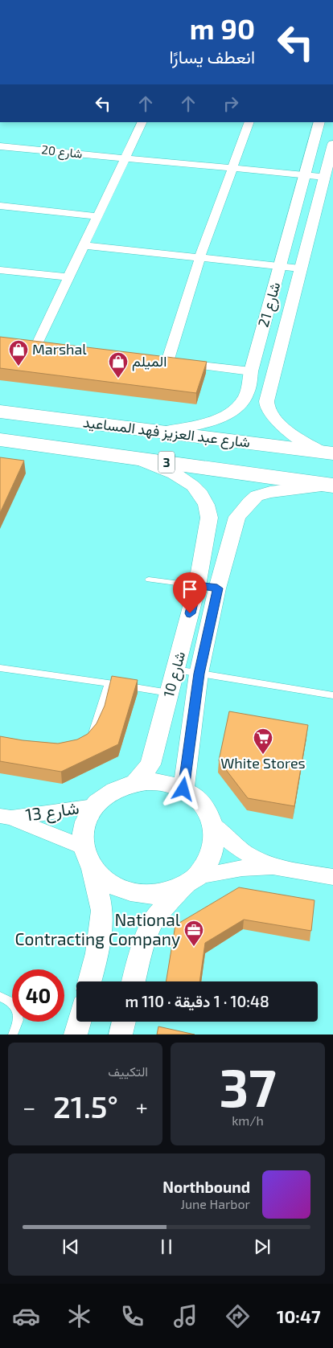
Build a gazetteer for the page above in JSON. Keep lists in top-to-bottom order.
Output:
{
  "streets": {
    "main road": ["شارع عبد العزيز فهد المساعيد", "3"],
    "street": [
      "شارع 20",
      "شارع 21",
      "شارع 10",
      "شارع 13"
    ]
  },
  "crossings": [
    ["شارع 20", "شارع 21"],
    ["شارع 21", "شارع عبد العزيز فهد المساعيد"],
    ["شارع عبد العزيز فهد المساعيد", "شارع 10"],
    ["شارع 10", "شارع 13"]
  ],
  "places": {
    "shop": ["Marshal", "الميلم"],
    "supermarket": ["White Stores"],
    "office": ["National Contracting Company"]
  },
  "page": {
    "turn": ["90 m", "انعطف يسارًا"],
    "limit": "40",
    "trip": "10:48 · 1 دقيقة · 110 m",
    "tile": [
      ["37", "km/h"],
      "التكييف"
    ],
    "heat": ["−", "21.5°", "+"],
    "song": ["Northbound", "June Harbor"],
    "tabs": "10:47"
  }
}
